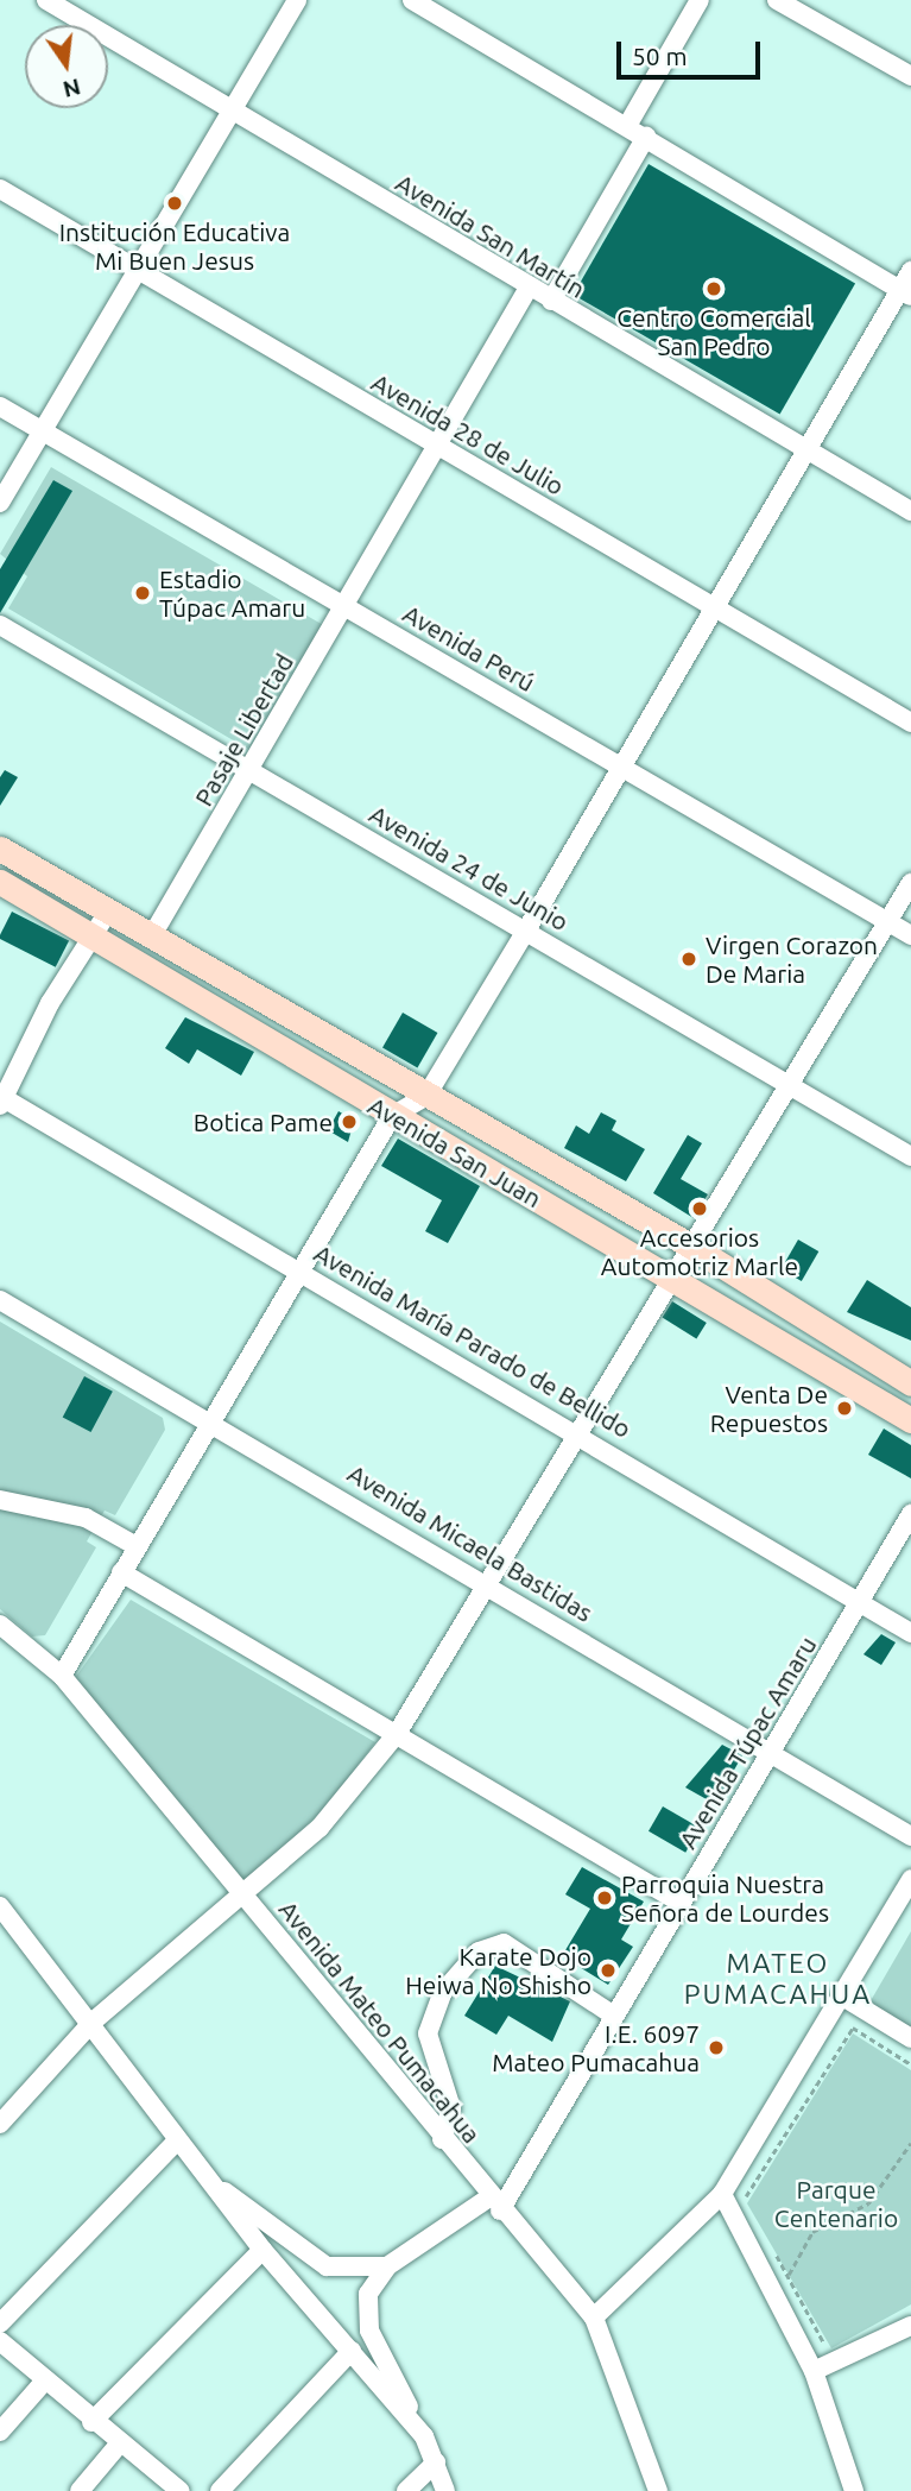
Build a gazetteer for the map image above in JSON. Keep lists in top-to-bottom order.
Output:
{
  "streets": {
    "main road": ["Avenida San Juan"],
    "street": [
      "Avenida San Martín",
      "Avenida 28 de Julio",
      "Avenida Perú",
      "Pasaje Libertad",
      "Avenida 24 de Junio",
      "Avenida María Parado de Bellido",
      "Avenida Micaela Bastidas",
      "Avenida Túpac Amaru",
      "Avenida Mateo Pumacahua"
    ]
  },
  "crossings": [
    ["Avenida San Martín", "Pasaje Libertad"],
    ["Avenida 28 de Julio", "Pasaje Libertad"],
    ["Avenida Perú", "Pasaje Libertad"],
    ["Pasaje Libertad", "Avenida 24 de Junio"],
    ["Pasaje Libertad", "Avenida San Juan"],
    ["Avenida María Parado de Bellido", "Avenida Túpac Amaru"],
    ["Avenida Micaela Bastidas", "Avenida Túpac Amaru"],
    ["Avenida Túpac Amaru", "Avenida Mateo Pumacahua"]
  ],
  "districts": ["MATEO PUMACAHUA"],
  "parks": ["Parque Centenario"],
  "places": [
    "Institución Educativa Mi Buen Jesus",
    "Centro Comercial San Pedro",
    "Estadio Túpac Amaru",
    "Virgen Corazon De Maria",
    "Botica Pame",
    "Accesorios Automotriz Marle",
    "Venta De Repuestos",
    "Parroquia Nuestra Señora de Lourdes",
    "Karate Dojo Heiwa No Shisho",
    "I.E. 6097 Mateo Pumacahua"
  ],
  "scale_bar": "50 m",
  "north": "bottom"
}
